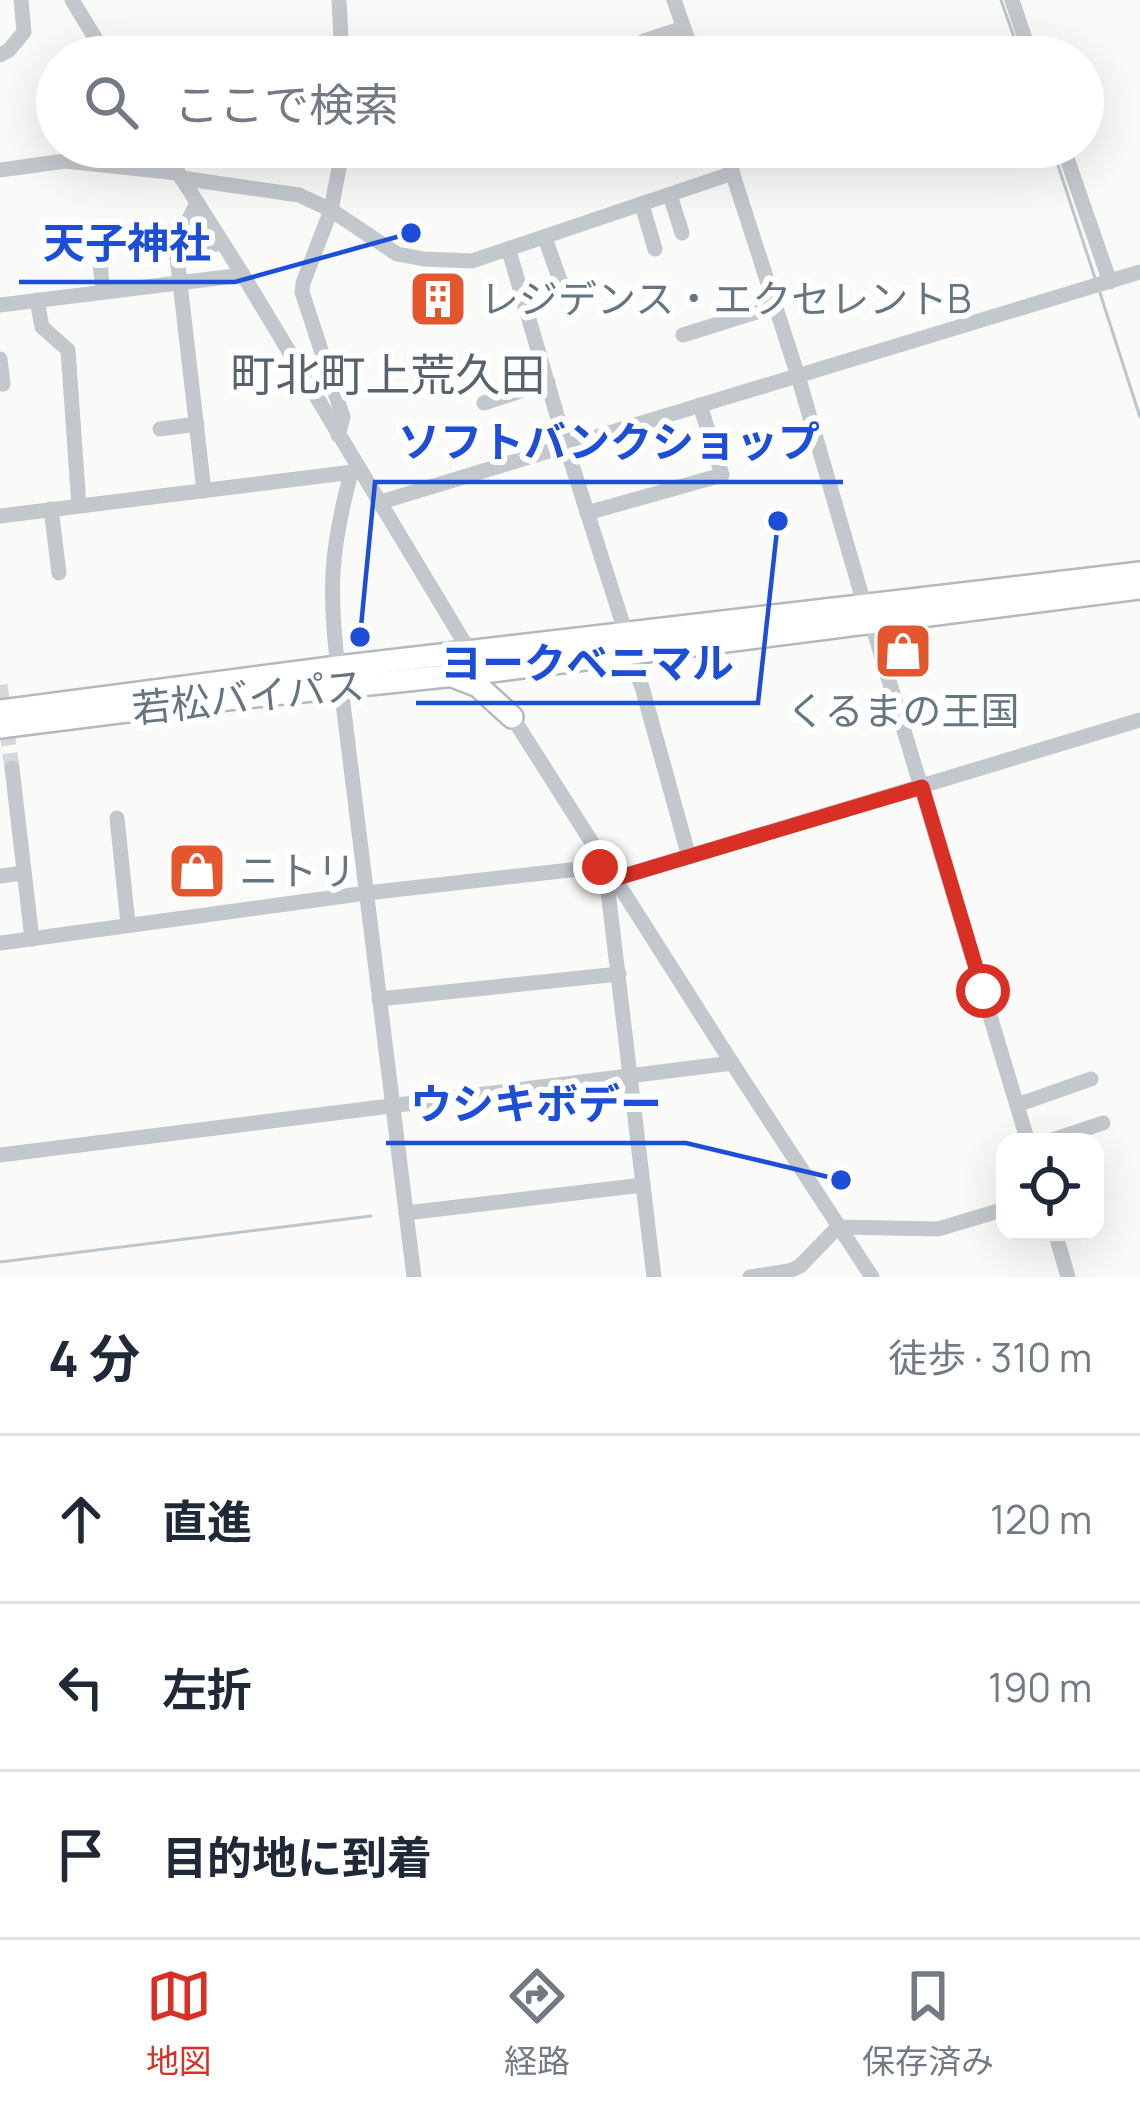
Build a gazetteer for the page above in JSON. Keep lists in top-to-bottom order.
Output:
{
  "streets": {
    "highway": ["若松バイパス"]
  },
  "districts": ["町北町上荒久田"],
  "places": {
    "other": [
      "天子神社",
      "ヨークベニマル",
      "ソフトバンクショップ",
      "ウシキボデー"
    ],
    "building": ["レジデンス・エクセレントB"],
    "shop": ["くるまの王国", "ニトリ"]
  },
  "page": {
    "search": "ここで検索",
    "heading": ["4 分", "徒歩 · 310 m"],
    "list": [
      ["直進", "120 m"],
      ["左折", "190 m"],
      "目的地に到着"
    ],
    "nav": ["地図", "経路", "保存済み"]
  }
}
